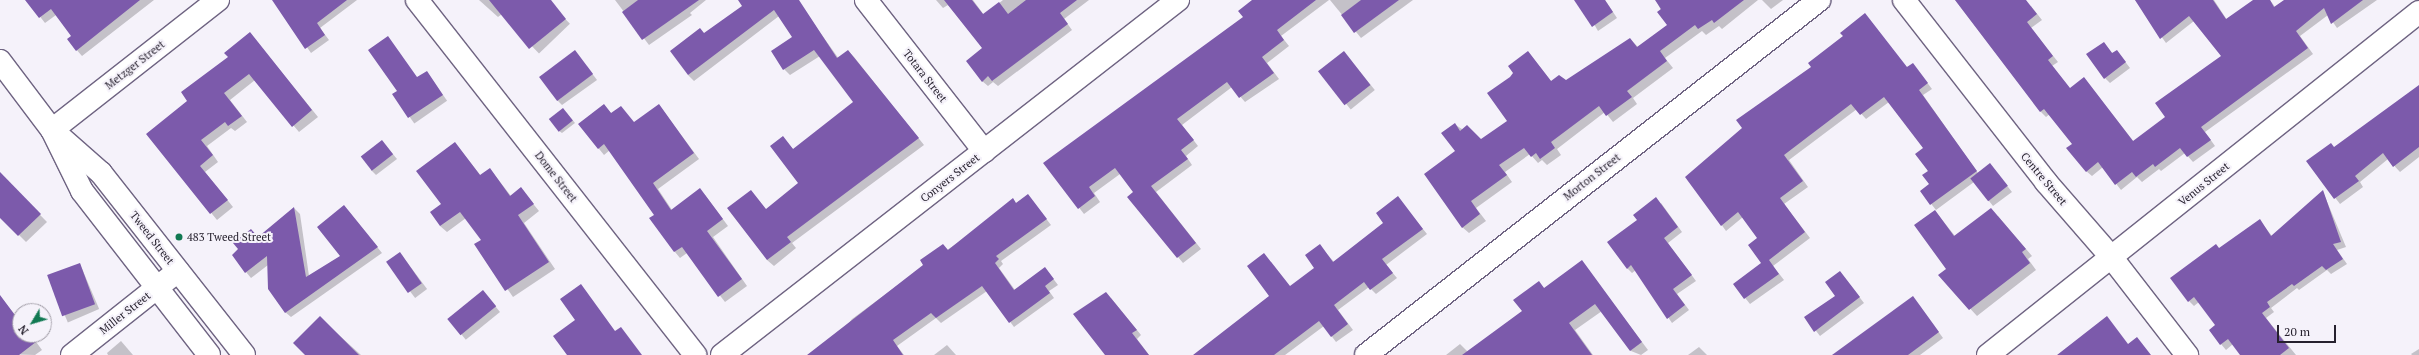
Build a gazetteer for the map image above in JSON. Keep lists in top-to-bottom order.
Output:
{
  "streets": {
    "street": [
      "Metzger Street",
      "Totara Street",
      "Dome Street",
      "Morton Street",
      "Conyers Street",
      "Centre Street",
      "Venus Street",
      "Tweed Street",
      "Miller Street"
    ]
  },
  "crossings": [
    ["Metzger Street", "Tweed Street"],
    ["Totara Street", "Conyers Street"],
    ["Centre Street", "Venus Street"],
    ["Tweed Street", "Miller Street"]
  ],
  "places": ["483 Tweed Street"],
  "scale_bar": "20 m",
  "north": "bottom left"
}
